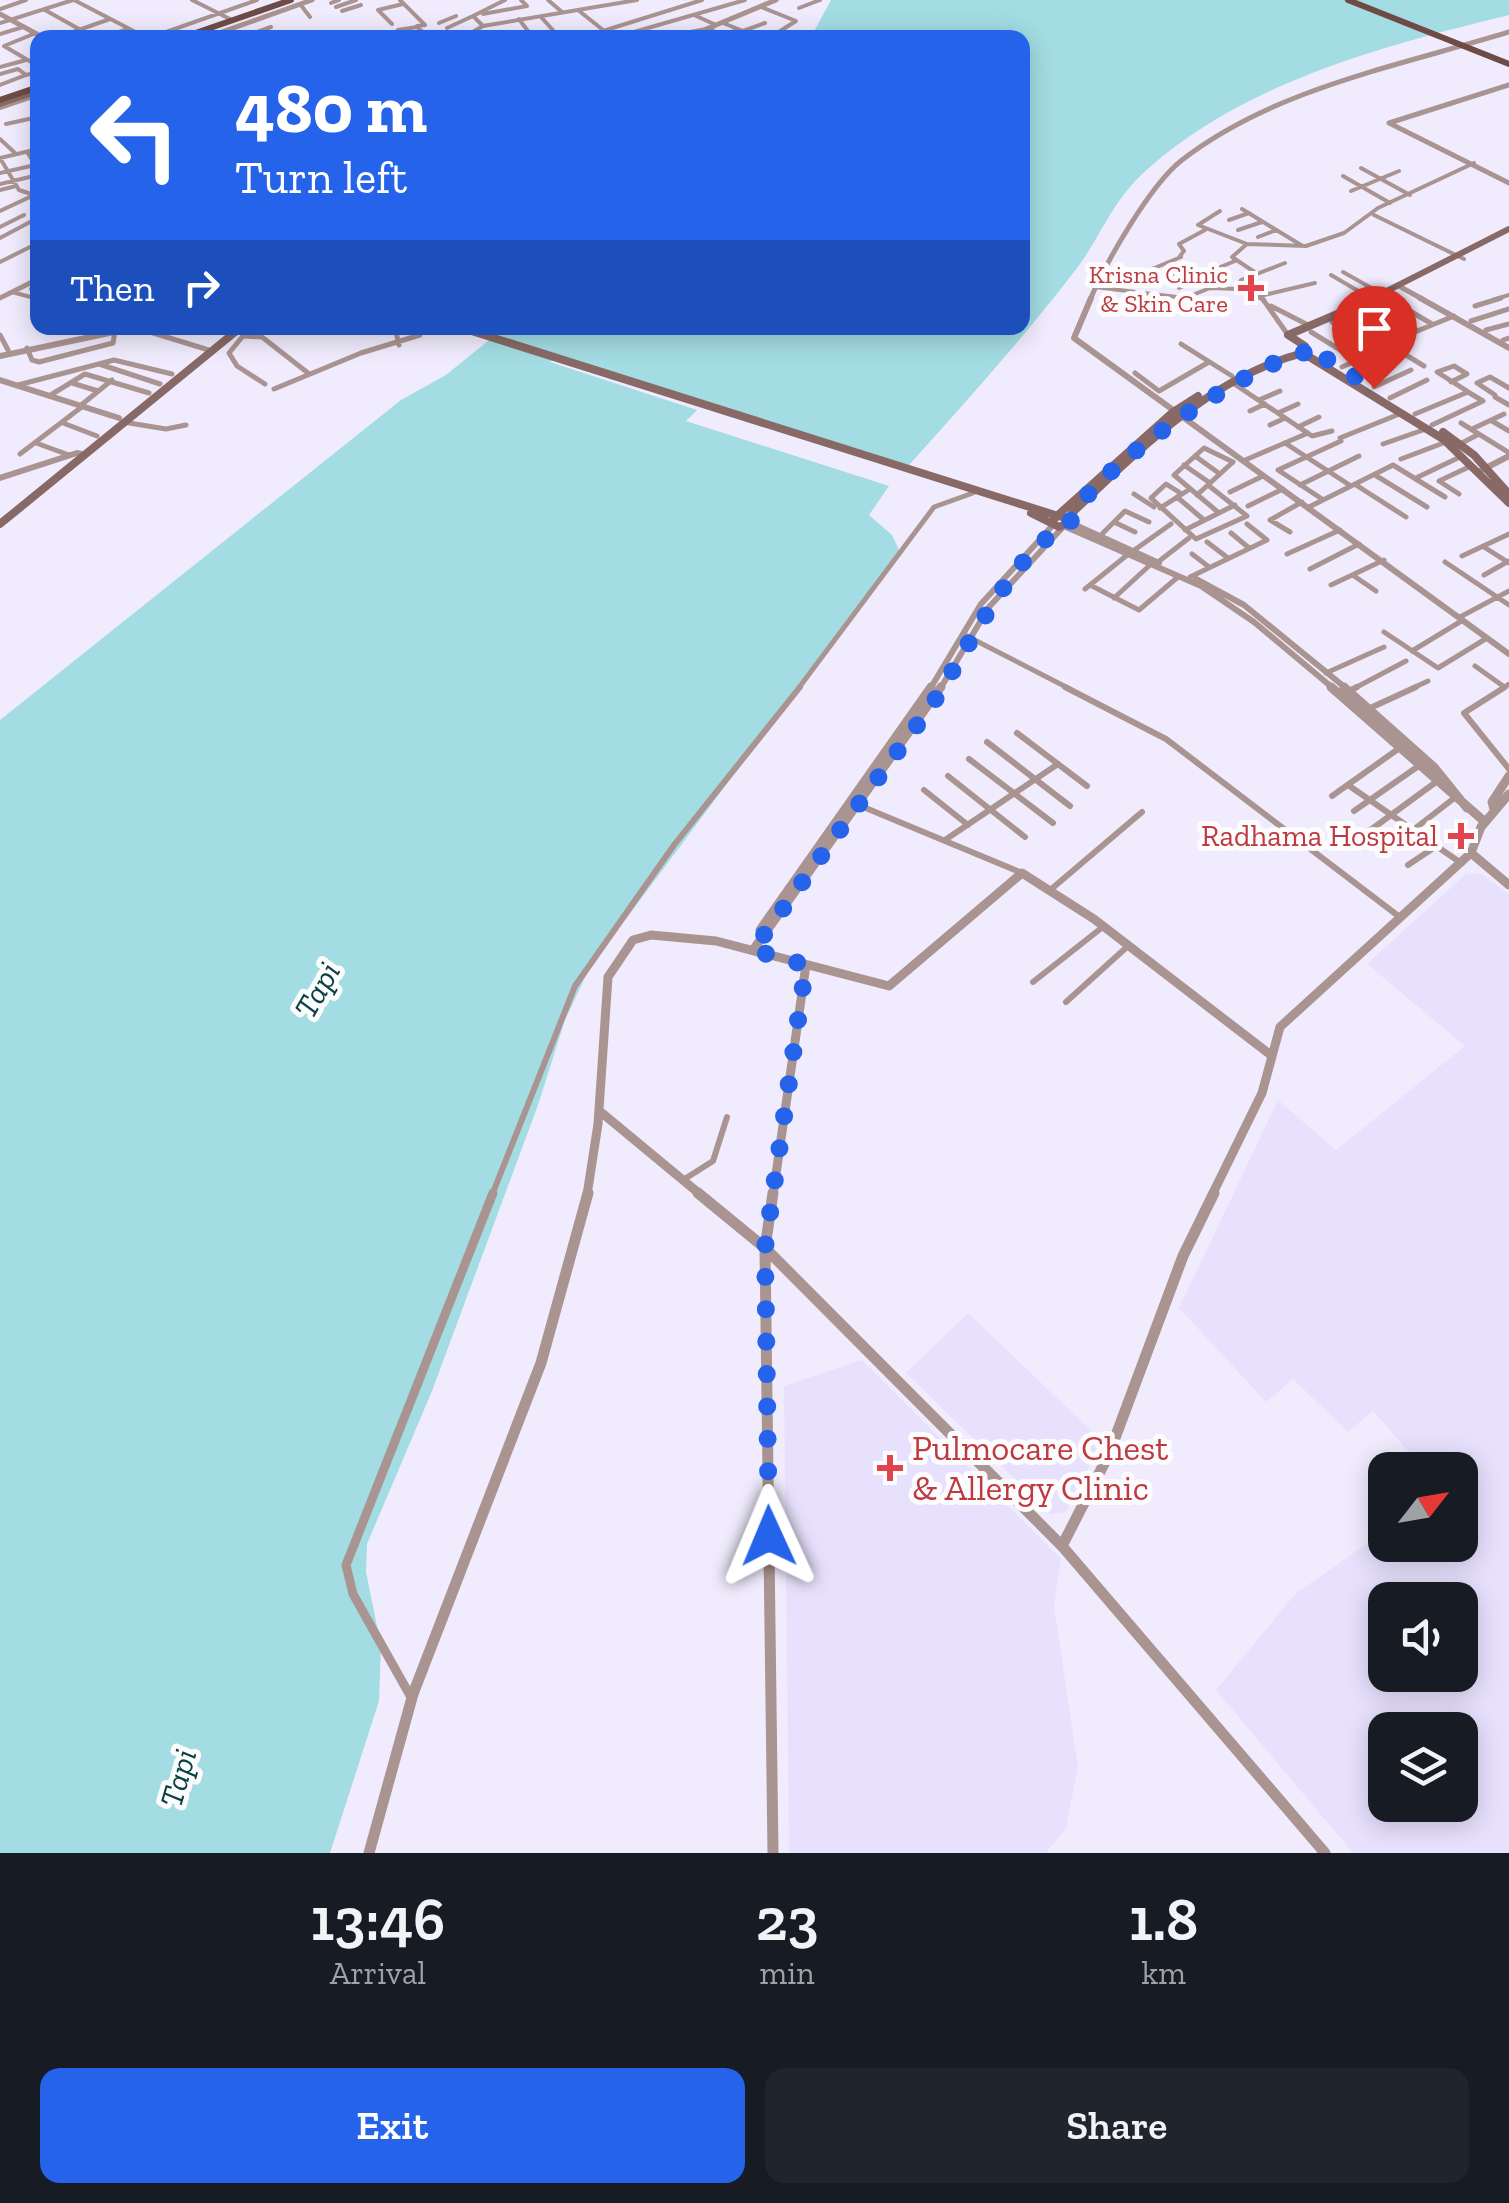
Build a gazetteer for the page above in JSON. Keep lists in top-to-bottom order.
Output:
{
  "water": ["Tapi"],
  "places": {
    "health": ["Krisna Clinic & Skin Care", "Radhama Hospital", "Pulmocare Chest & Allergy Clinic"]
  },
  "north": "top right",
  "page": {
    "turn": ["480 m", "Turn left"],
    "then": "Then",
    "eta": [
      "13:46",
      "Arrival",
      "23",
      "min",
      "1.8",
      "km"
    ],
    "buttons": ["Exit", "Share"]
  }
}
